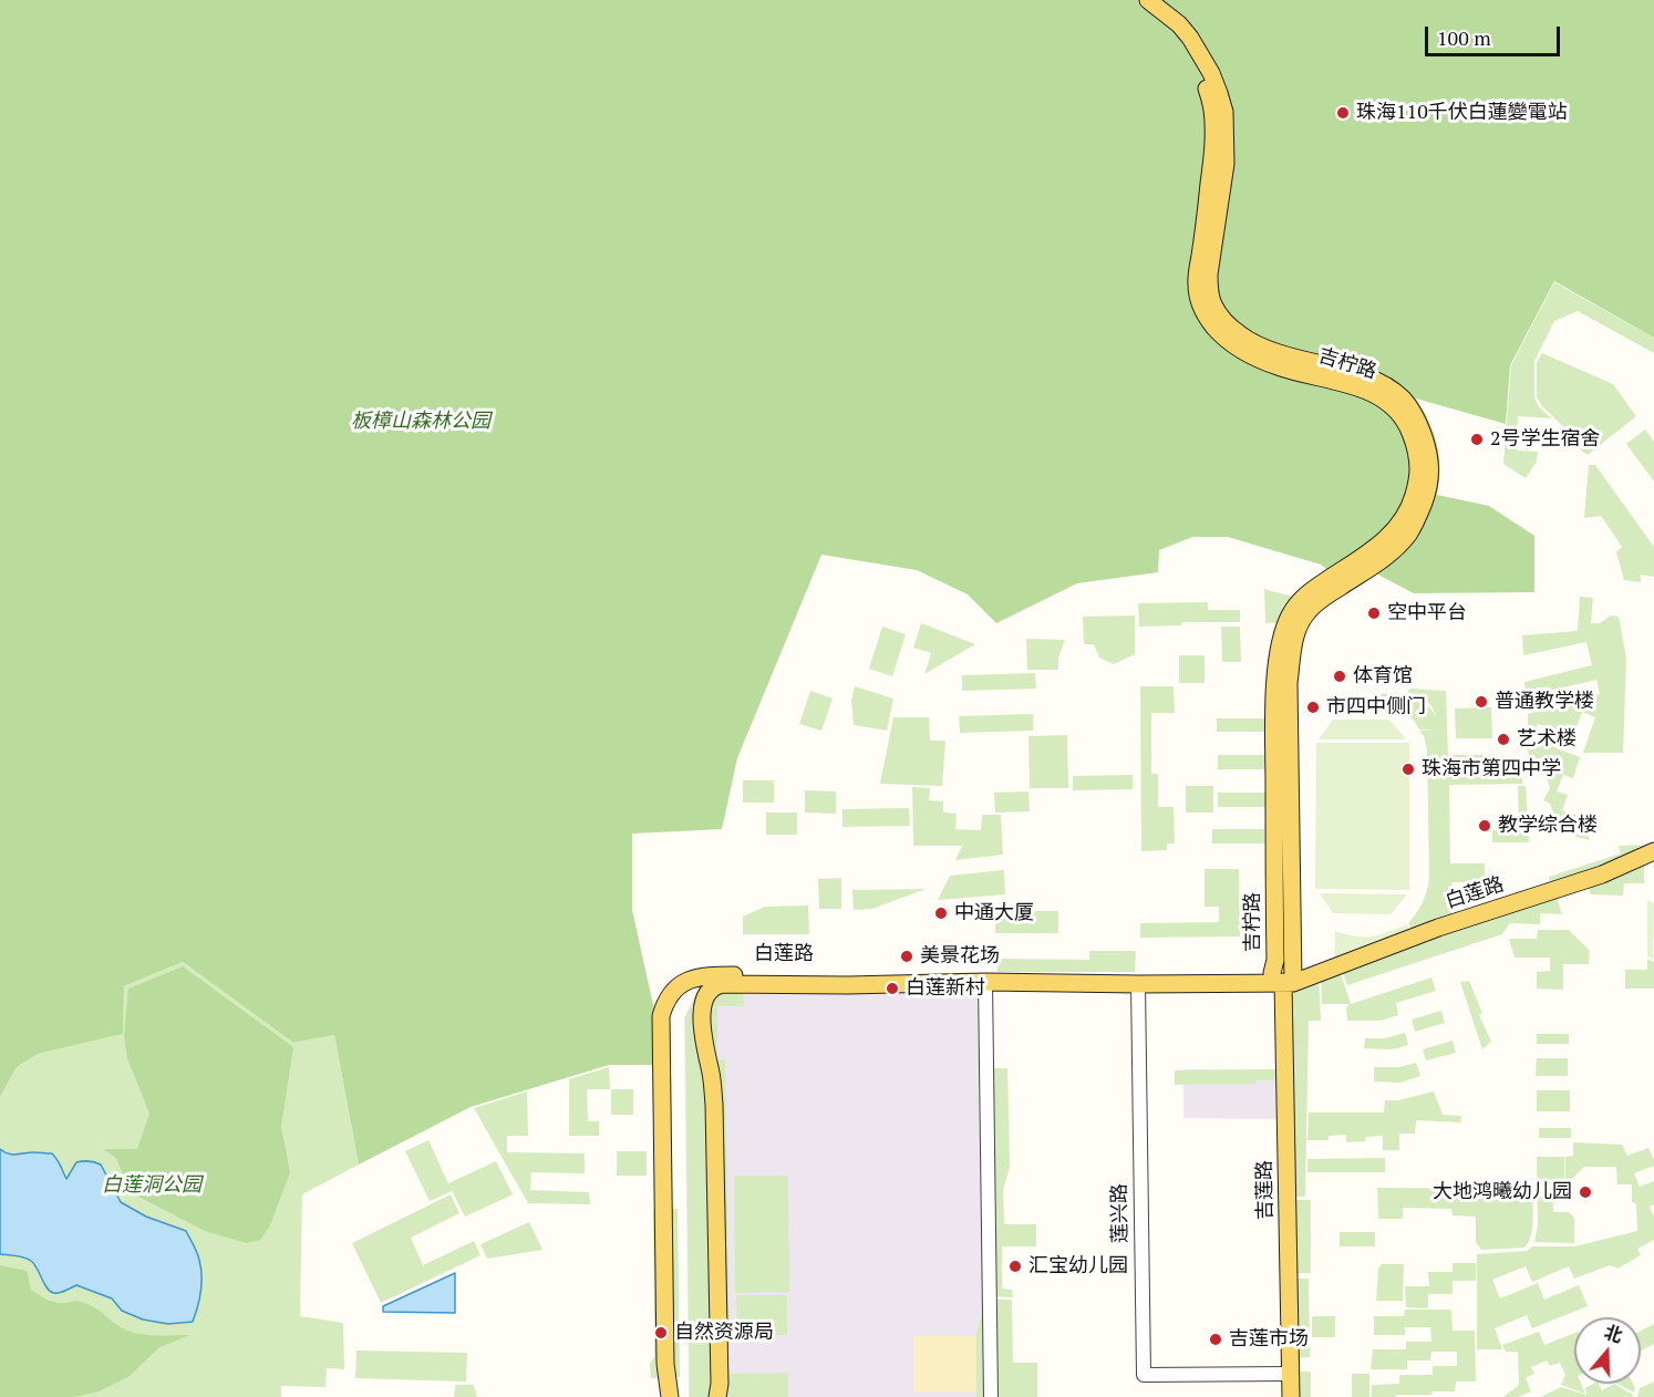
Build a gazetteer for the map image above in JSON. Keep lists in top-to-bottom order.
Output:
{
  "streets": {
    "main road": ["吉柠路", "白莲路", "吉莲路"],
    "street": ["莲兴路"]
  },
  "crossings": [
    ["吉柠路", "白莲路"],
    ["吉柠路", "吉莲路"],
    ["白莲路", "吉莲路"],
    ["白莲路", "莲兴路"],
    ["吉莲路", "莲兴路"]
  ],
  "parks": ["板樟山森林公园", "白莲洞公园"],
  "places": [
    "珠海110千伏白蓮變電站",
    "2号学生宿舍",
    "空中平台",
    "体育馆",
    "普通教学楼",
    "市四中侧门",
    "艺术楼",
    "珠海市第四中学",
    "教学综合楼",
    "中通大厦",
    "美景花场",
    "白莲新村",
    "大地鸿曦幼儿园",
    "汇宝幼儿园",
    "自然资源局",
    "吉莲市场"
  ],
  "scale_bar": "100 m",
  "north": "top"
}
